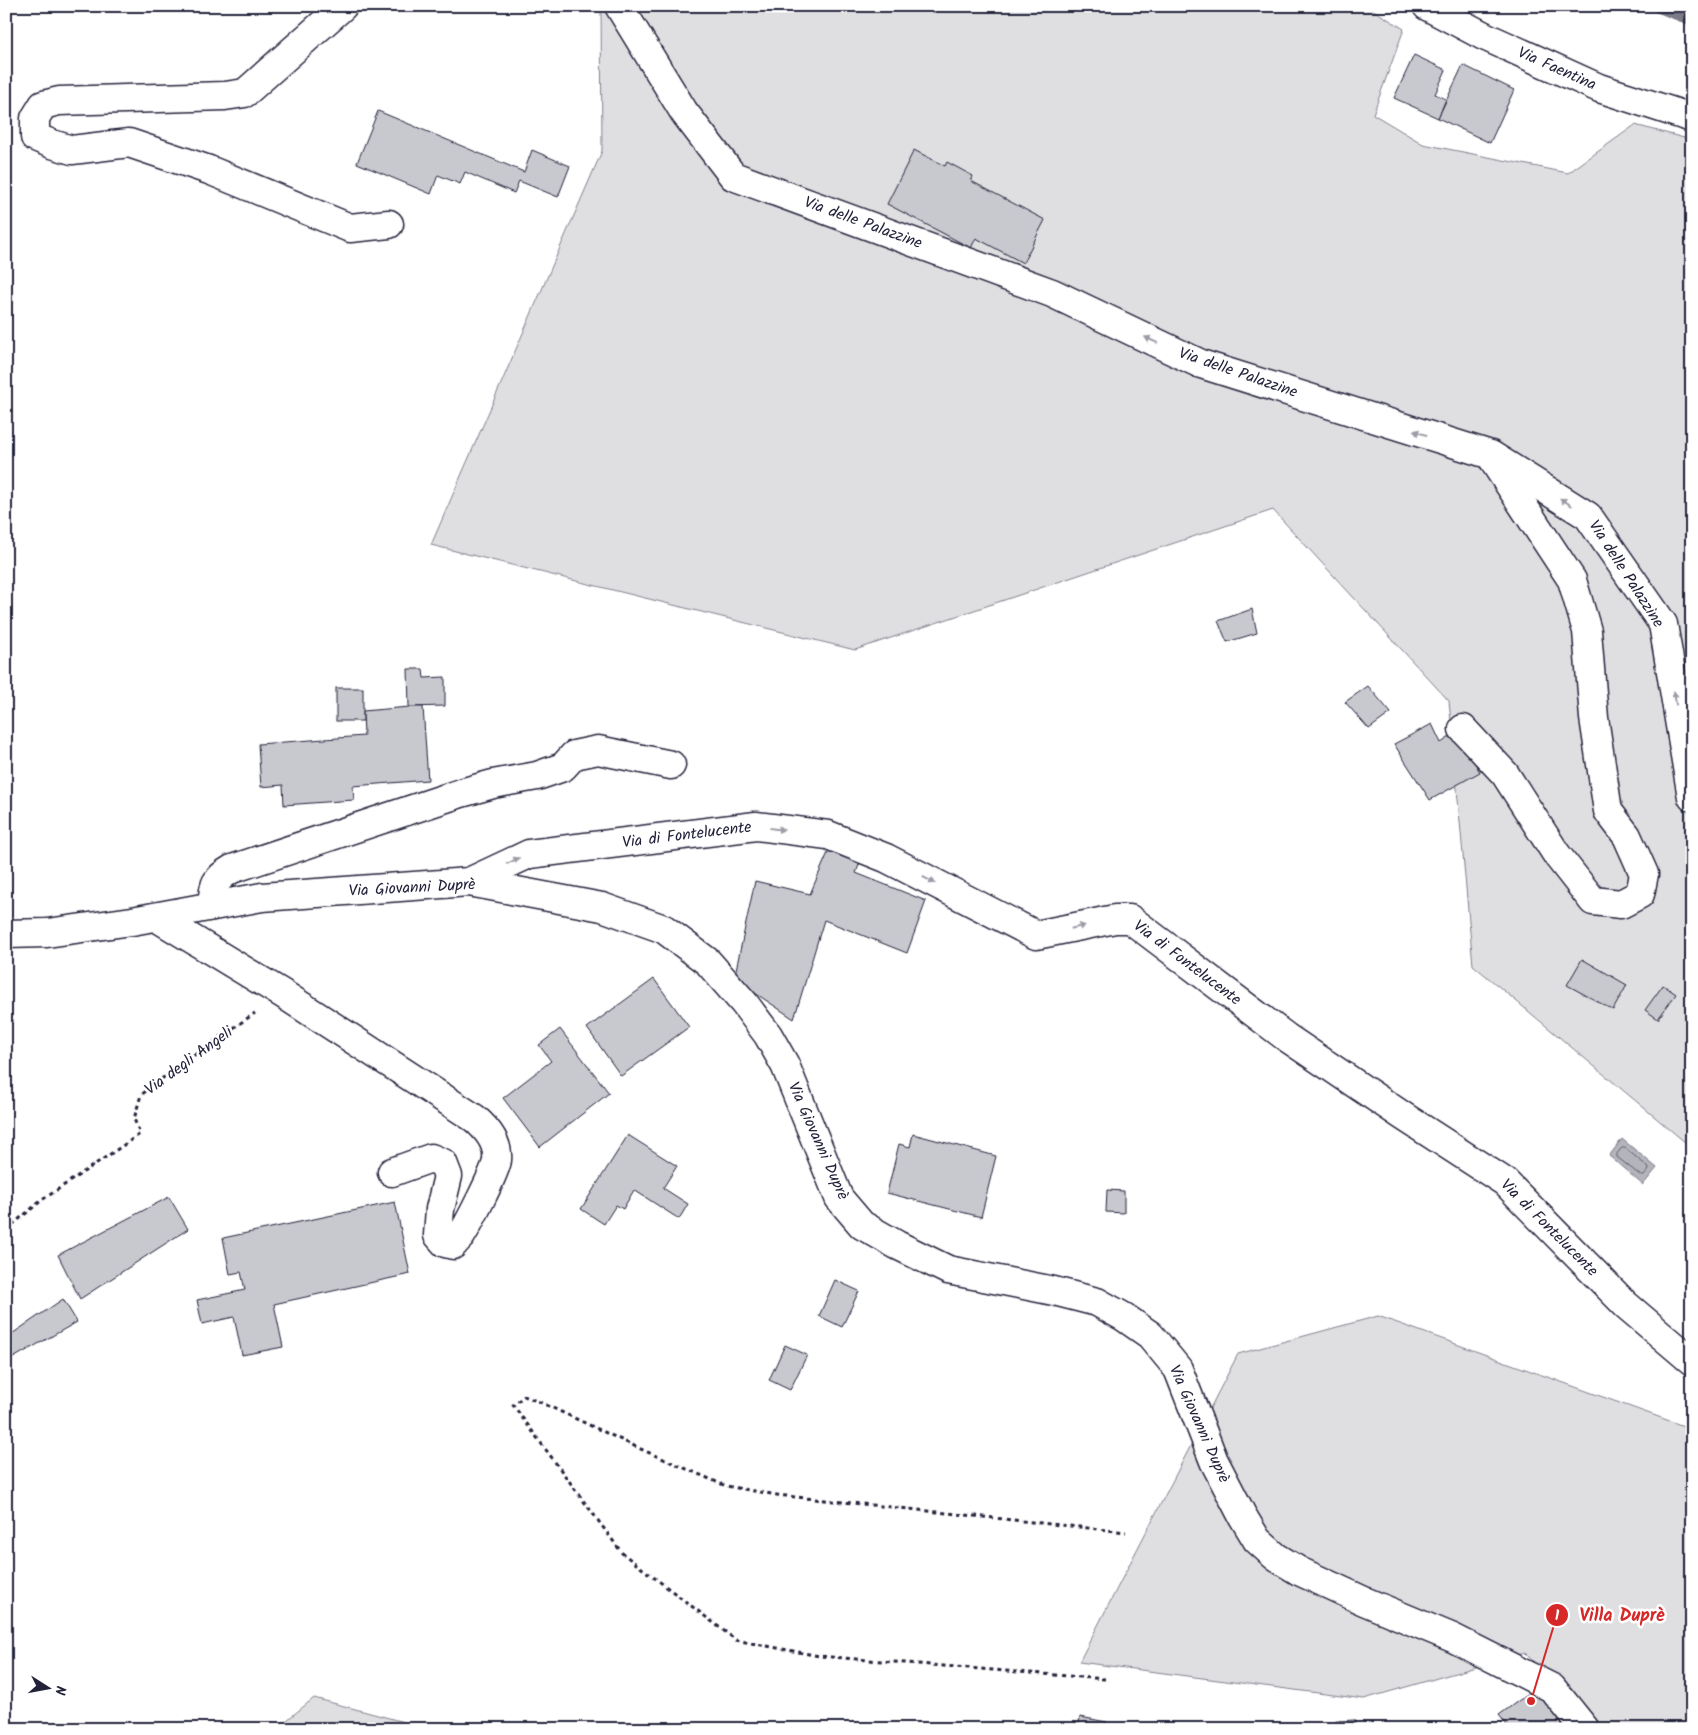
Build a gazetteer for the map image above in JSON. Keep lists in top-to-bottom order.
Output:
{
  "streets": {
    "street": [
      "Via Faentina",
      "Via delle Palazzine",
      "Via di Fontelucente",
      "Via Giovanni Duprè"
    ],
    "path": ["Via degli Angeli"]
  },
  "crossings": [
    ["Via di Fontelucente", "Via Giovanni Duprè"]
  ],
  "one_way": ["Via delle Palazzine", "Via di Fontelucente"],
  "places": ["Villa Duprè"],
  "north": "right"
}
